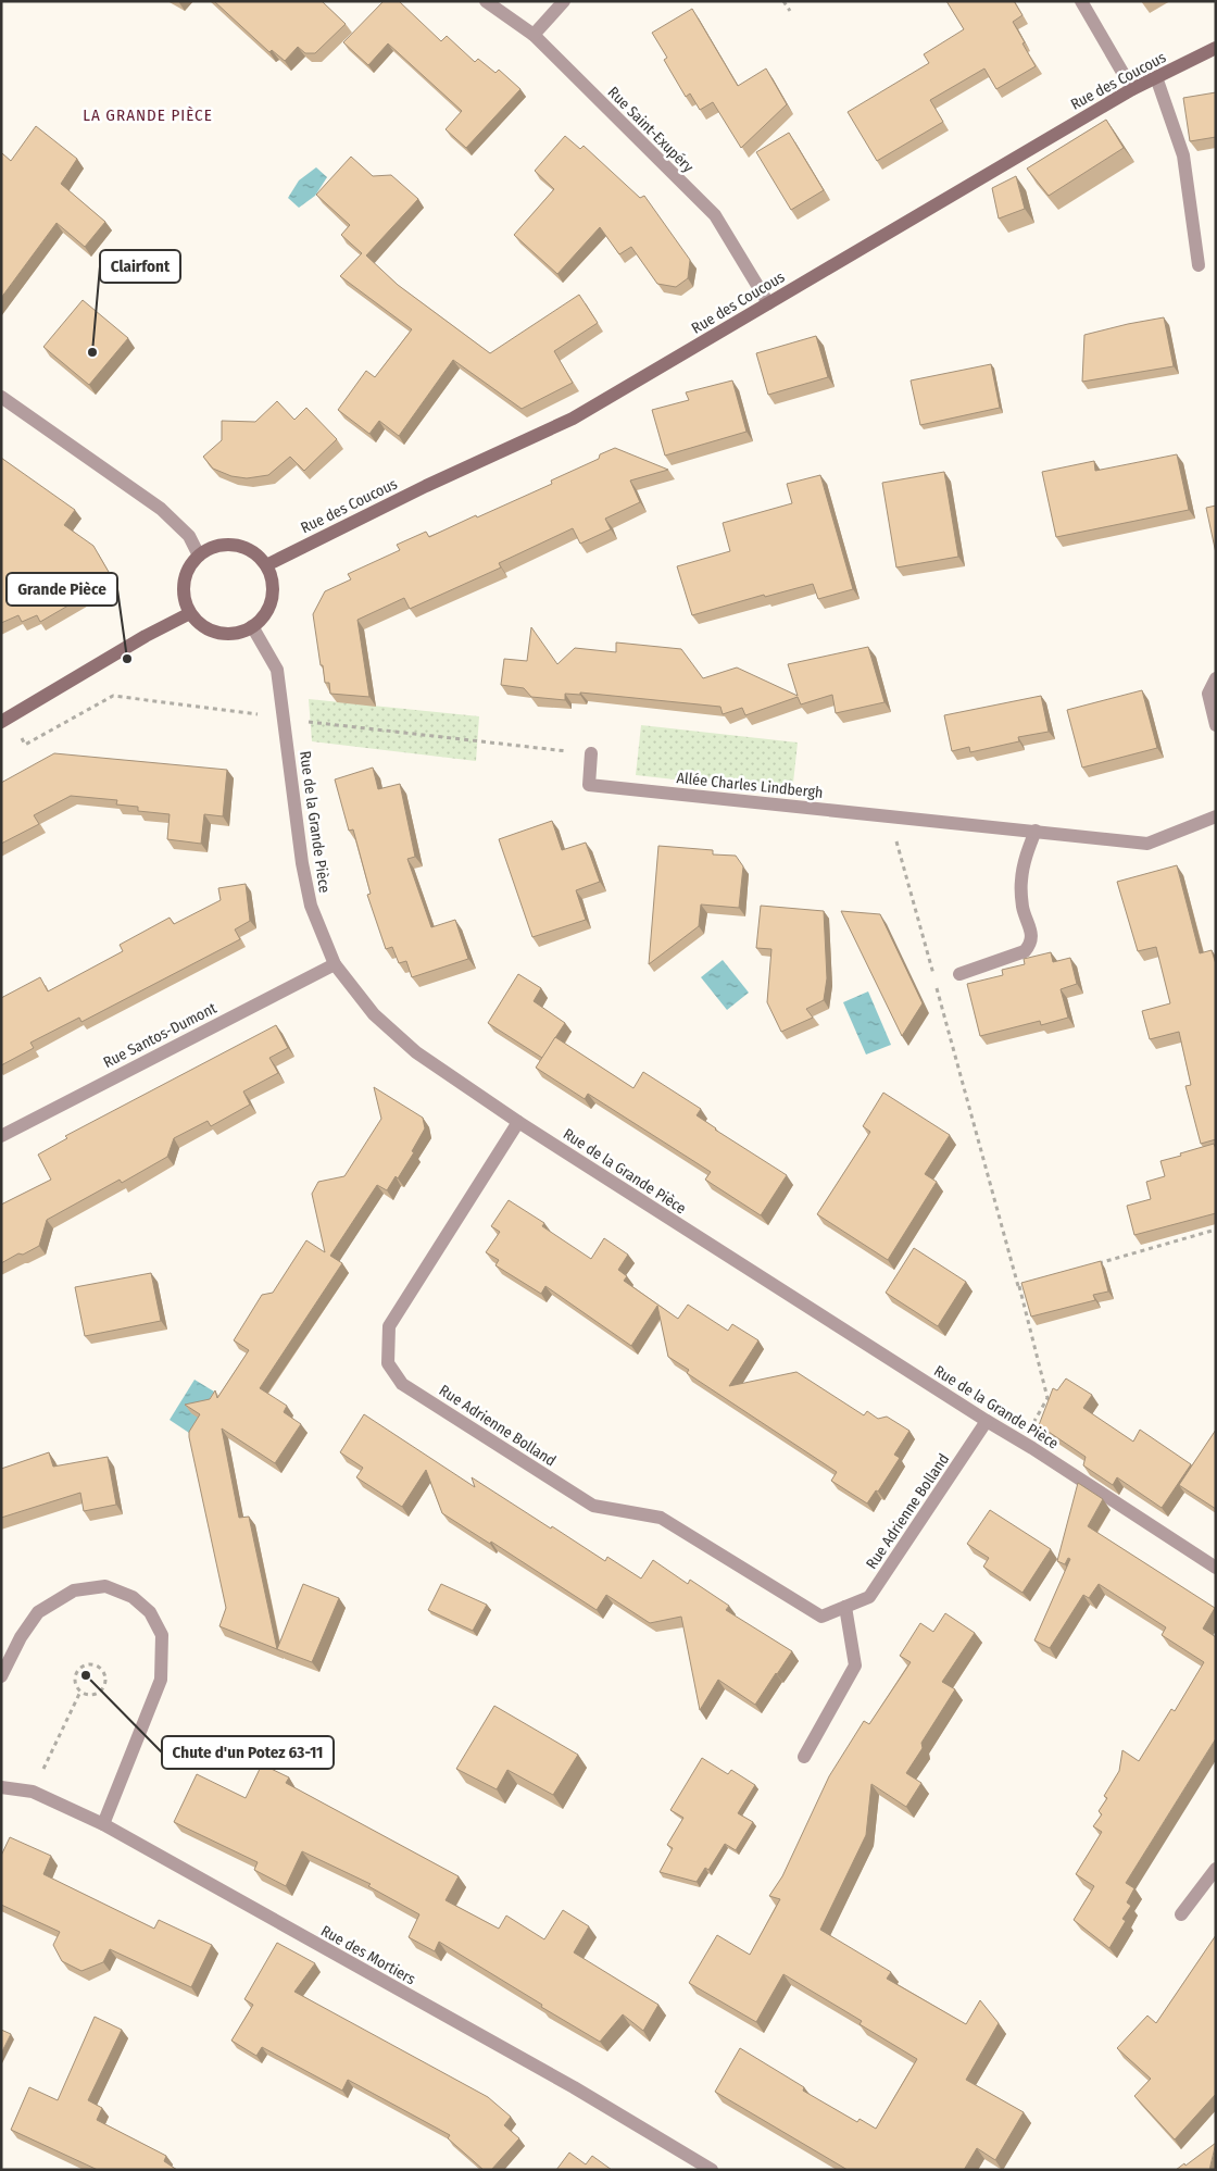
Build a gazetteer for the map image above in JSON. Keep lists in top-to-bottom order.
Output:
{
  "streets": {
    "street": [
      "Rue des Coucous",
      "Rue Saint-Exupéry",
      "Allée Charles Lindbergh",
      "Rue de la Grande Pièce",
      "Rue Santos-Dumont",
      "Rue Adrienne Bolland",
      "Rue des Mortiers"
    ]
  },
  "crossings": [
    ["Rue des Coucous", "Rue Saint-Exupéry"],
    ["Rue des Coucous", "Rue de la Grande Pièce"],
    ["Rue de la Grande Pièce", "Rue Santos-Dumont"],
    ["Rue de la Grande Pièce", "Rue Adrienne Bolland"]
  ],
  "districts": ["LA GRANDE PIÈCE"],
  "places": ["Clairfont", "Grande Pièce", "Chute d'un Potez 63-11"]
}
